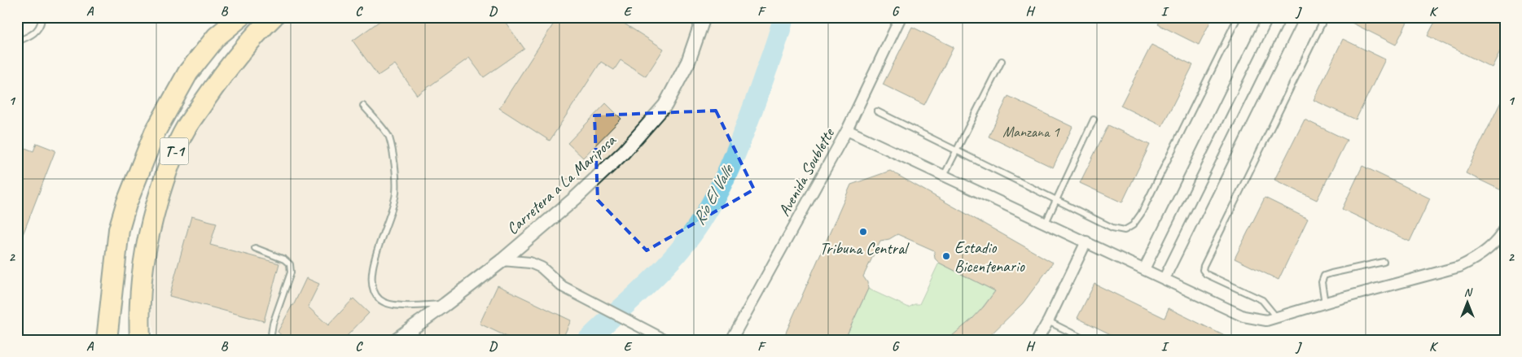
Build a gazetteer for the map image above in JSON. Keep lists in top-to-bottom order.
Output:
{
  "streets": {
    "highway": ["T-1"],
    "street": ["Avenida Soublette", "Carretera a La Mariposa"]
  },
  "water": ["Río El Valle"],
  "places": ["Tribuna Central", "Estadio Bicentenario"],
  "house_numbers": ["Manzana 1"],
  "north": "top",
  "grid": {
    "columns": [
      "A",
      "B",
      "C",
      "D",
      "E",
      "F",
      "G",
      "H",
      "I",
      "J",
      "K"
    ],
    "rows": ["1", "2"]
  }
}
